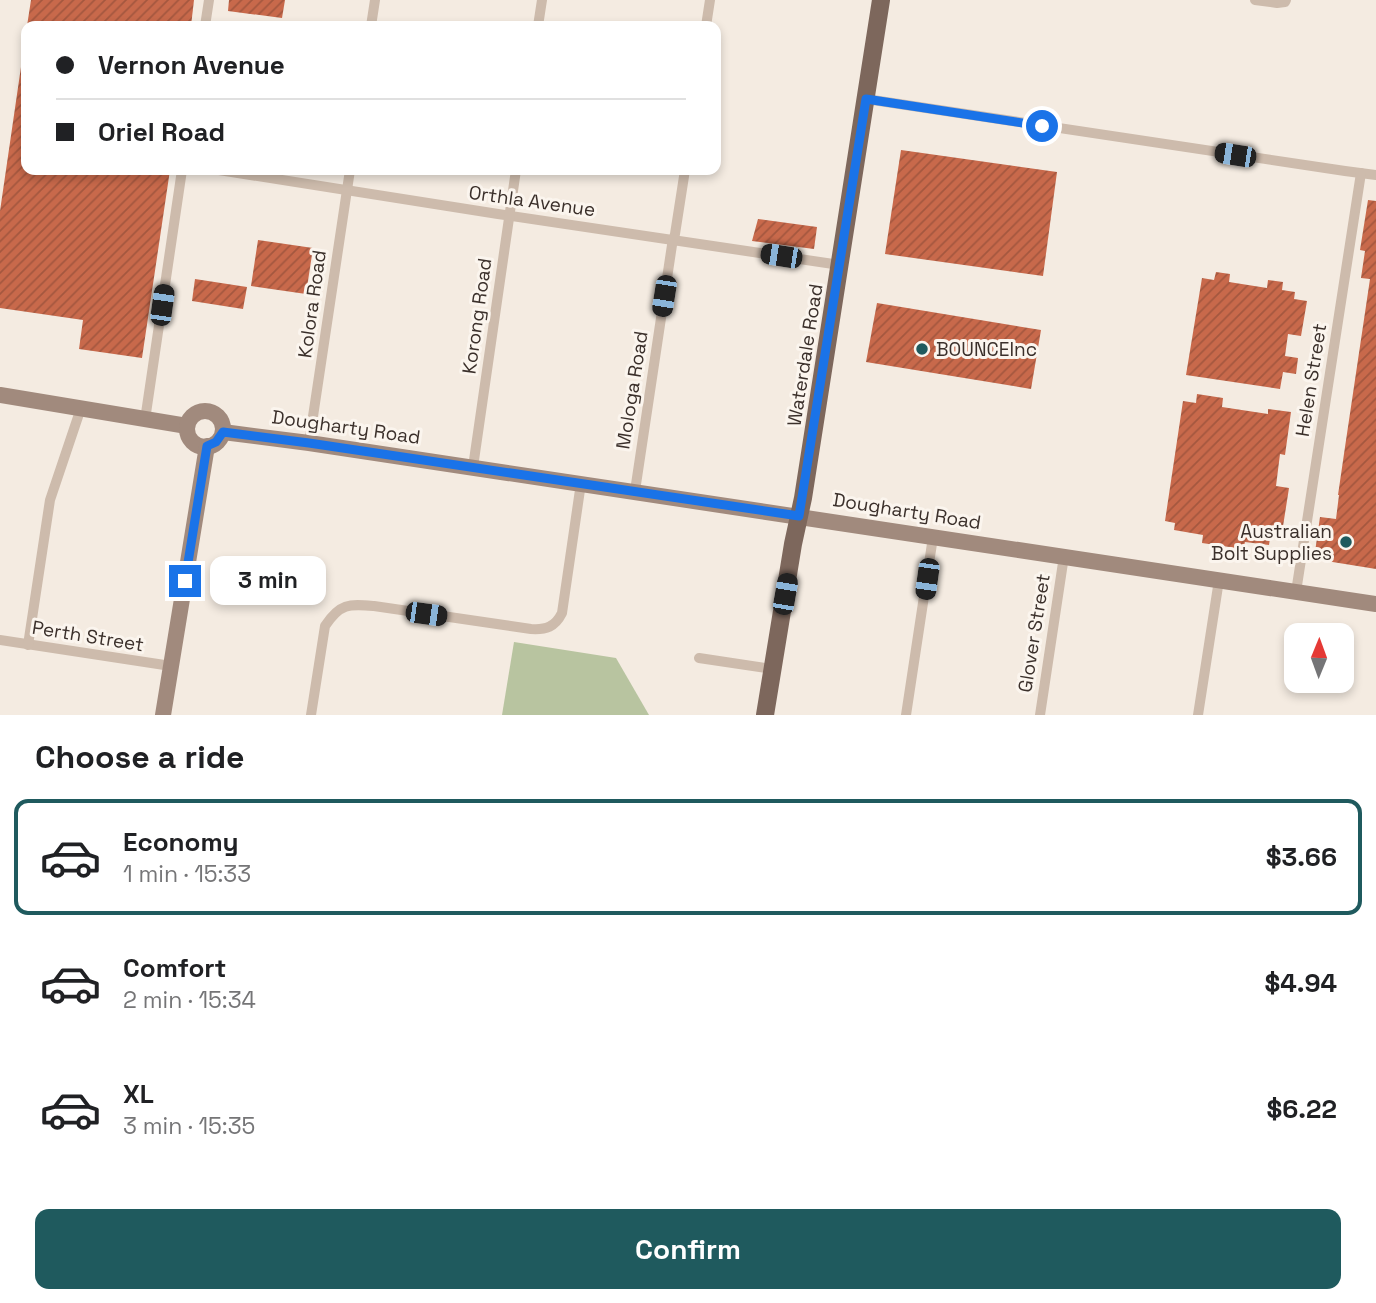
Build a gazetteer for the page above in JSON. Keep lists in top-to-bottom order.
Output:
{
  "streets": {
    "main road": ["Waterdale Road"],
    "street": [
      "Orthla Avenue",
      "Kolora Road",
      "Korong Road",
      "Helen Street",
      "Mologa Road",
      "Dougharty Road",
      "Glover Street",
      "Perth Street"
    ]
  },
  "crossings": [
    ["Orthla Avenue", "Kolora Road"],
    ["Orthla Avenue", "Korong Road"],
    ["Orthla Avenue", "Waterdale Road"],
    ["Orthla Avenue", "Mologa Road"],
    ["Kolora Road", "Dougharty Road"],
    ["Korong Road", "Dougharty Road"],
    ["Waterdale Road", "Dougharty Road"],
    ["Helen Street", "Dougharty Road"],
    ["Mologa Road", "Dougharty Road"],
    ["Dougharty Road", "Glover Street"]
  ],
  "places": ["BOUNCEInc", "Australian Bolt Supplies"],
  "north": "top",
  "page": {
    "banner": ["Vernon Avenue", "Oriel Road"],
    "bubble": "3 min",
    "heading": "Choose a ride",
    "list": [
      {
        "name": "Economy",
        "note": "1 min · 15:33",
        "value": "$3.66"
      },
      {
        "name": "Comfort",
        "note": "2 min · 15:34",
        "value": "$4.94"
      },
      {
        "name": "XL",
        "note": "3 min · 15:35",
        "value": "$6.22"
      }
    ],
    "buttons": "Confirm"
  }
}
